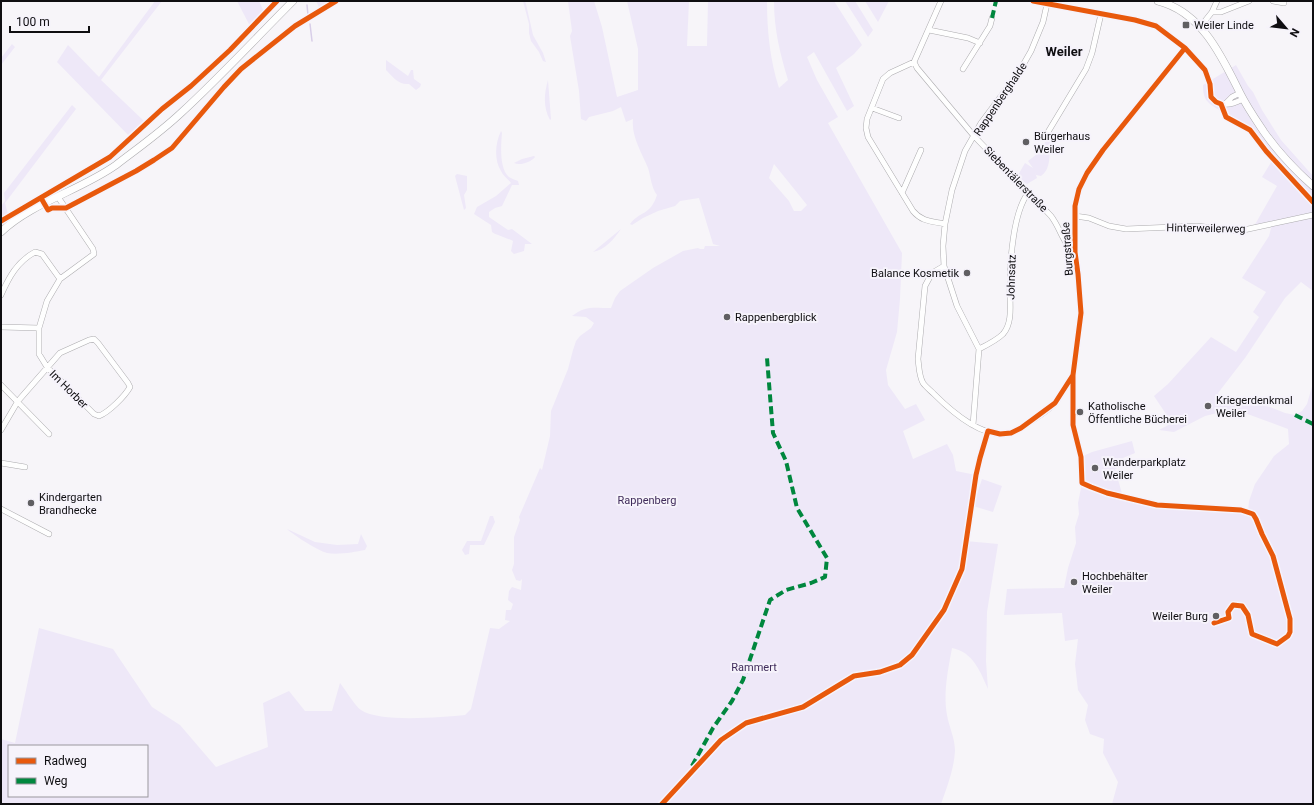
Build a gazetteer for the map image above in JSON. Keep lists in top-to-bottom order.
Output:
{
  "streets": {
    "street": [
      "Rappenberghalde",
      "Siebentälerstraße",
      "Hinterweilerweg",
      "Burgstraße",
      "Johnsatz",
      "Im Horber"
    ]
  },
  "crossings": [
    ["Rappenberghalde", "Siebentälerstraße"],
    ["Rappenberghalde", "Johnsatz"],
    ["Siebentälerstraße", "Burgstraße"],
    ["Siebentälerstraße", "Johnsatz"],
    ["Hinterweilerweg", "Burgstraße"]
  ],
  "districts": ["Weiler"],
  "parks": ["Rappenberg", "Rammert"],
  "places": {
    "transit": ["Weiler Linde"],
    "other": [
      "Bürgerhaus Weiler",
      "Balance Kosmetik",
      "Rappenbergblick",
      "Kriegerdenkmal Weiler",
      "Katholische Öffentliche Bücherei",
      "Wanderparkplatz Weiler",
      "Kindergarten Brandhecke",
      "Hochbehälter Weiler",
      "Weiler Burg"
    ]
  },
  "legend": ["Radweg", "Weg"],
  "scale_bar": "100 m",
  "north": "bottom right"
}
